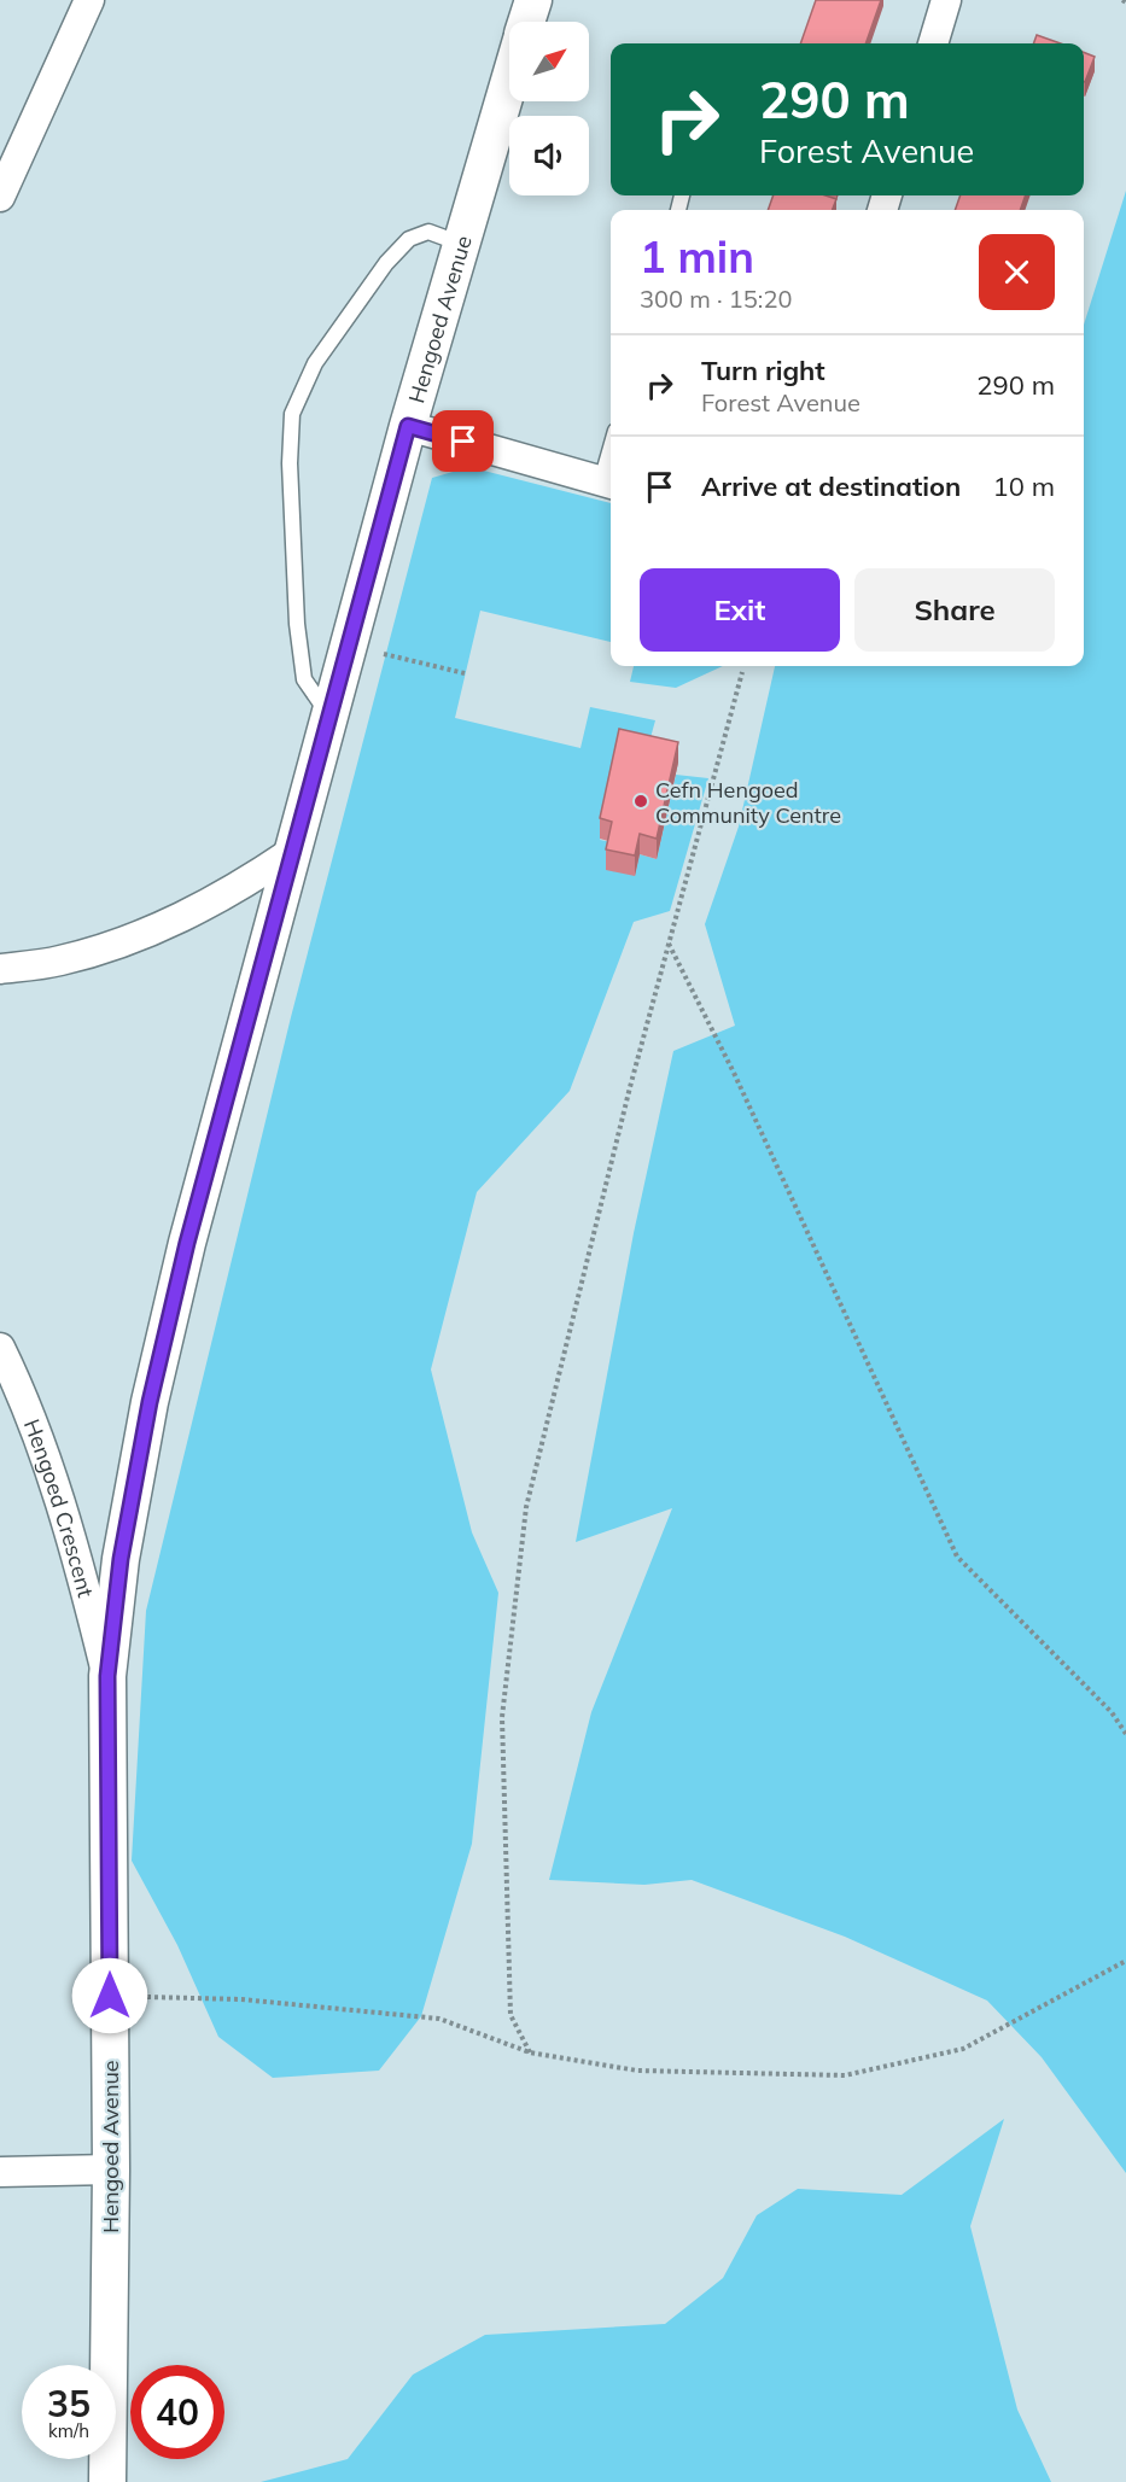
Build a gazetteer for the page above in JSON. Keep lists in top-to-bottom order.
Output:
{
  "streets": {
    "street": ["Hengoed Avenue", "Hengoed Crescent"]
  },
  "crossings": [
    ["Hengoed Avenue", "Hengoed Crescent"]
  ],
  "places": ["Cefn Hengoed Community Centre"],
  "north": "top right",
  "page": {
    "turn": ["290 m", "Forest Avenue"],
    "heading": ["1 min", "300 m · 15:20"],
    "list": [
      {
        "name": "Turn right",
        "note": "Forest Avenue",
        "value": "290 m"
      },
      {
        "name": "Arrive at destination",
        "value": "10 m"
      }
    ],
    "buttons": ["Exit", "Share"],
    "speed": "35 km/h",
    "limit": "40"
  }
}
